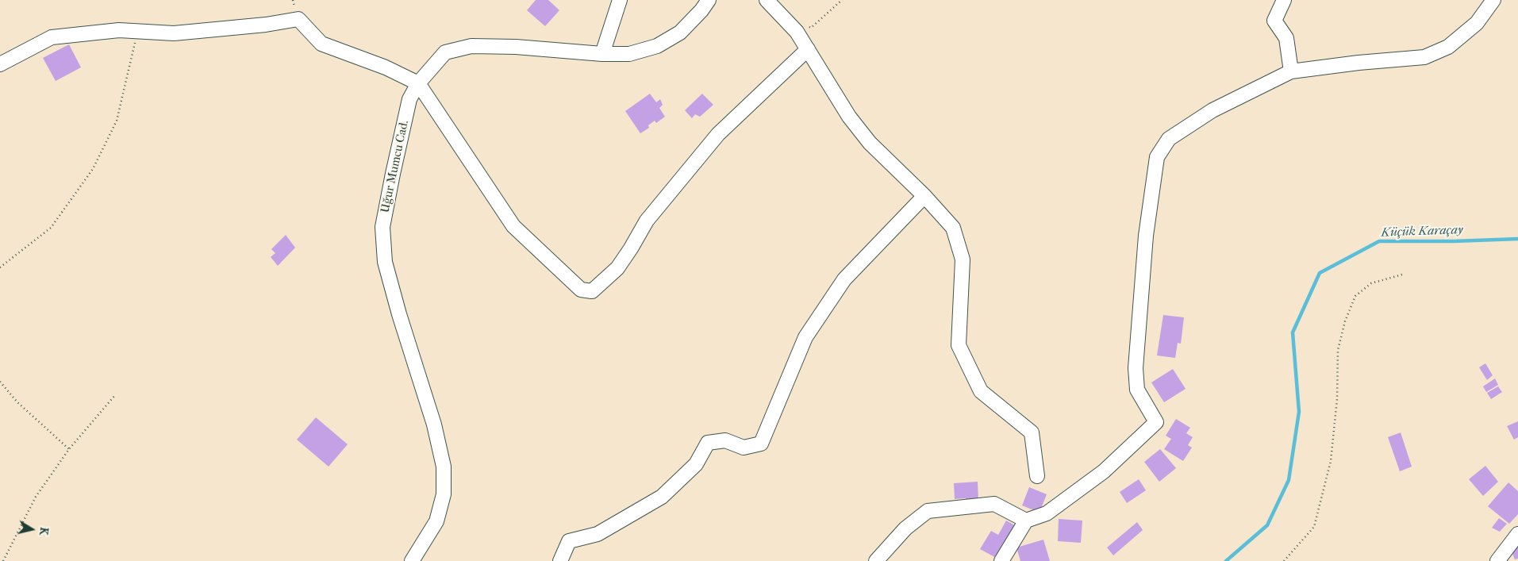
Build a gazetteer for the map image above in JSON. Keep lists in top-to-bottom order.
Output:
{
  "streets": {
    "street": ["Uğur Mumcu Cad."]
  },
  "water": ["Küçük Karaçay"],
  "north": "right"
}
